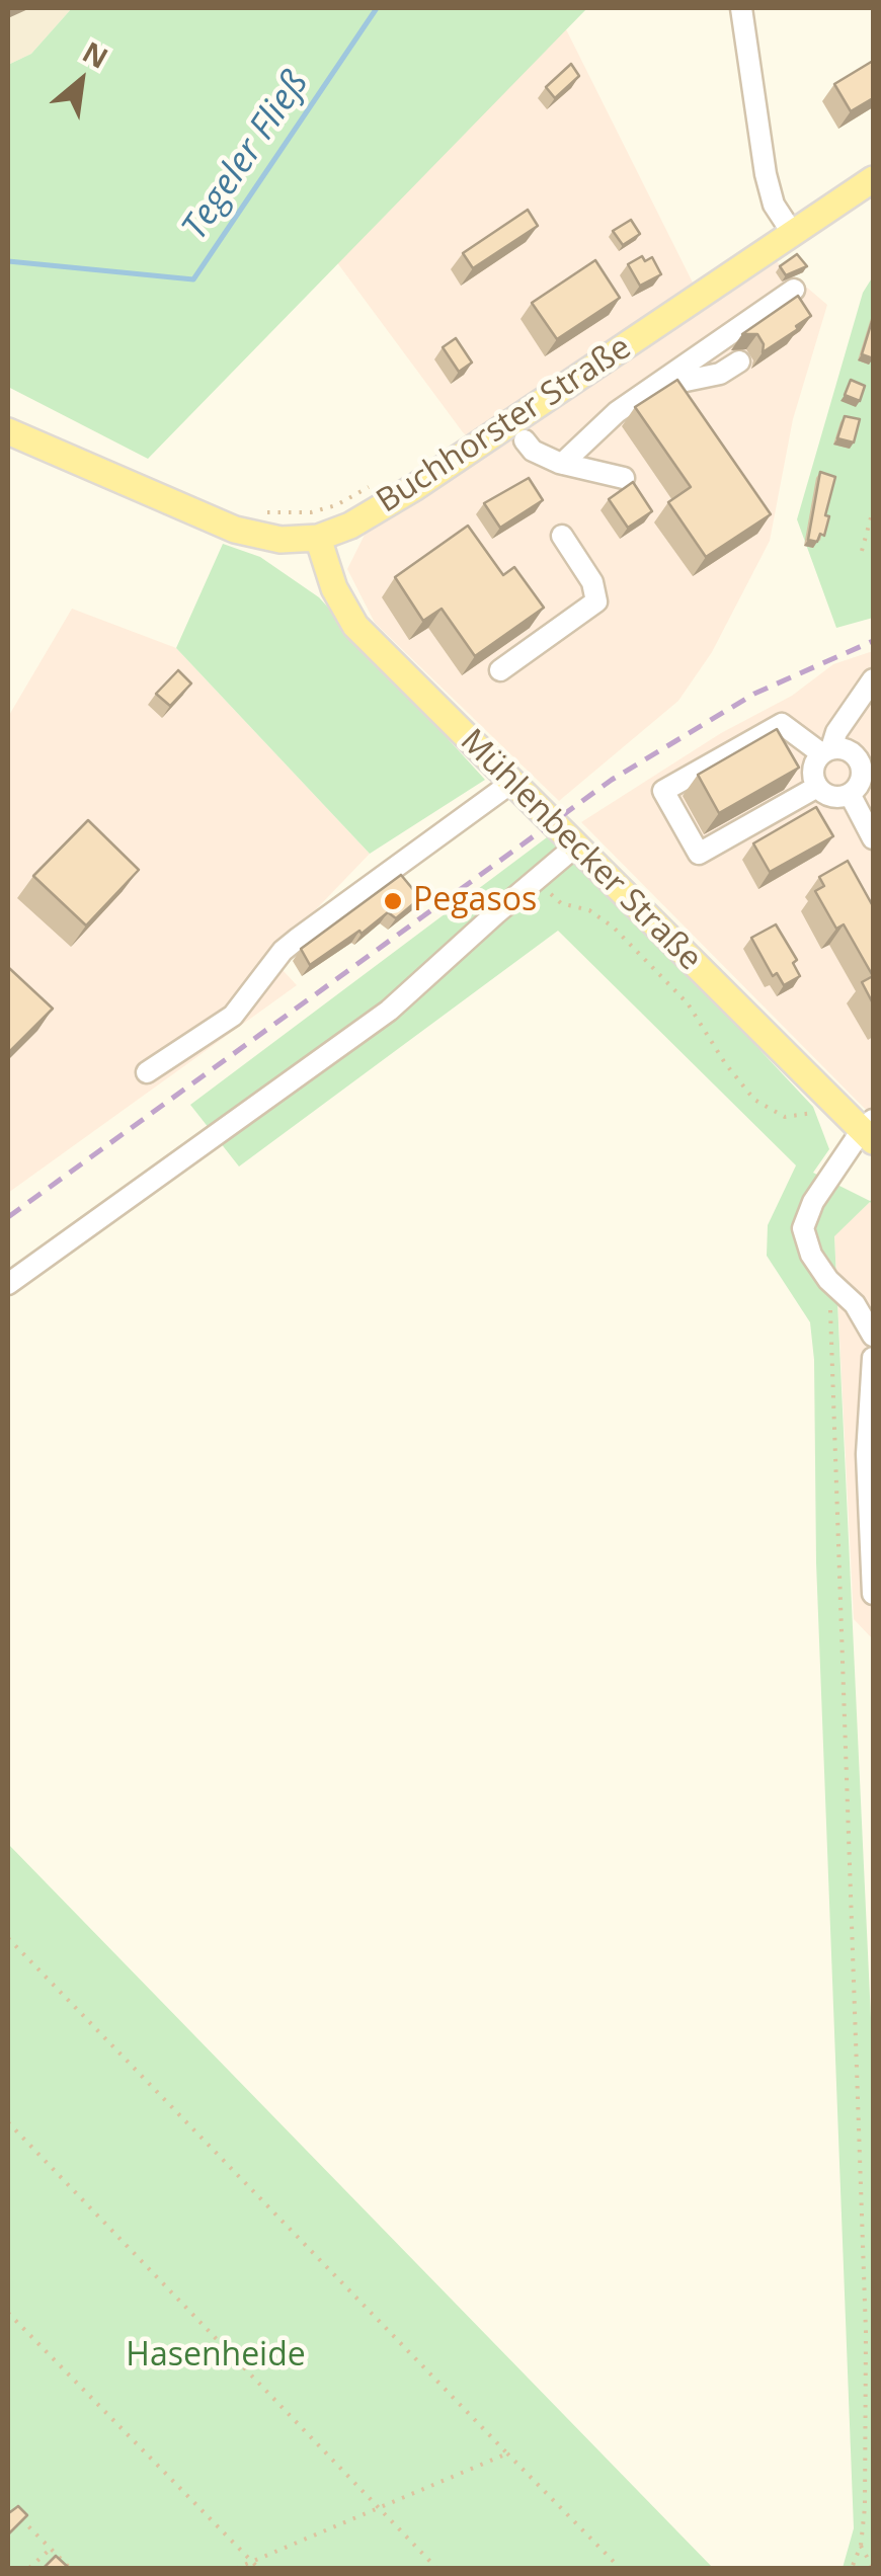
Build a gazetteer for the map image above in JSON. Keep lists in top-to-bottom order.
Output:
{
  "streets": {
    "main road": ["Buchhorster Straße", "Mühlenbecker Straße"]
  },
  "crossings": [
    ["Buchhorster Straße", "Mühlenbecker Straße"]
  ],
  "water": ["Tegeler Fließ"],
  "parks": ["Hasenheide"],
  "places": ["Pegasos"],
  "north": "top right"
}
